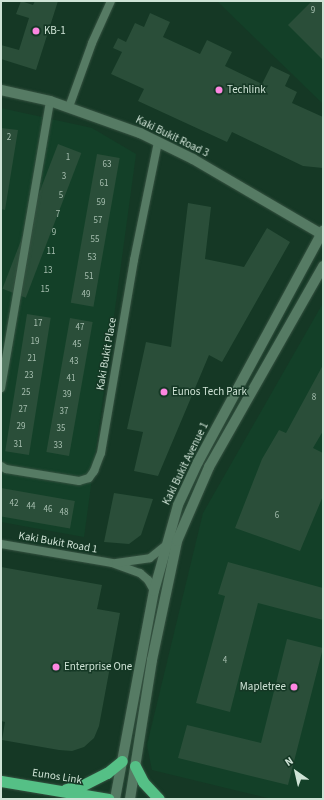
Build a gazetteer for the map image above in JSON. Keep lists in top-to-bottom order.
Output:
{
  "streets": {
    "highway": ["Eunos Link"],
    "main road": ["Kaki Bukit Road 3", "Kaki Bukit Avenue 1"],
    "street": ["Kaki Bukit Place", "Kaki Bukit Road 1"]
  },
  "crossings": [
    ["Kaki Bukit Road 3", "Kaki Bukit Place"],
    ["Kaki Bukit Road 3", "Kaki Bukit Avenue 1"],
    ["Kaki Bukit Avenue 1", "Kaki Bukit Road 1"]
  ],
  "places": [
    "KB-1",
    "Techlink",
    "Eunos Tech Park",
    "Enterprise One",
    "Mapletree"
  ],
  "house_numbers": [
    "9",
    "2",
    "1",
    "63",
    "3",
    "61",
    "5",
    "59",
    "7",
    "57",
    "9",
    "55",
    "11",
    "53",
    "13",
    "51",
    "15",
    "49",
    "17",
    "47",
    "19",
    "45",
    "21",
    "43",
    "23",
    "41",
    "25",
    "39",
    "8",
    "27",
    "37",
    "29",
    "35",
    "31",
    "33",
    "42",
    "44",
    "46",
    "48",
    "6",
    "4"
  ],
  "north": "top left"
}
